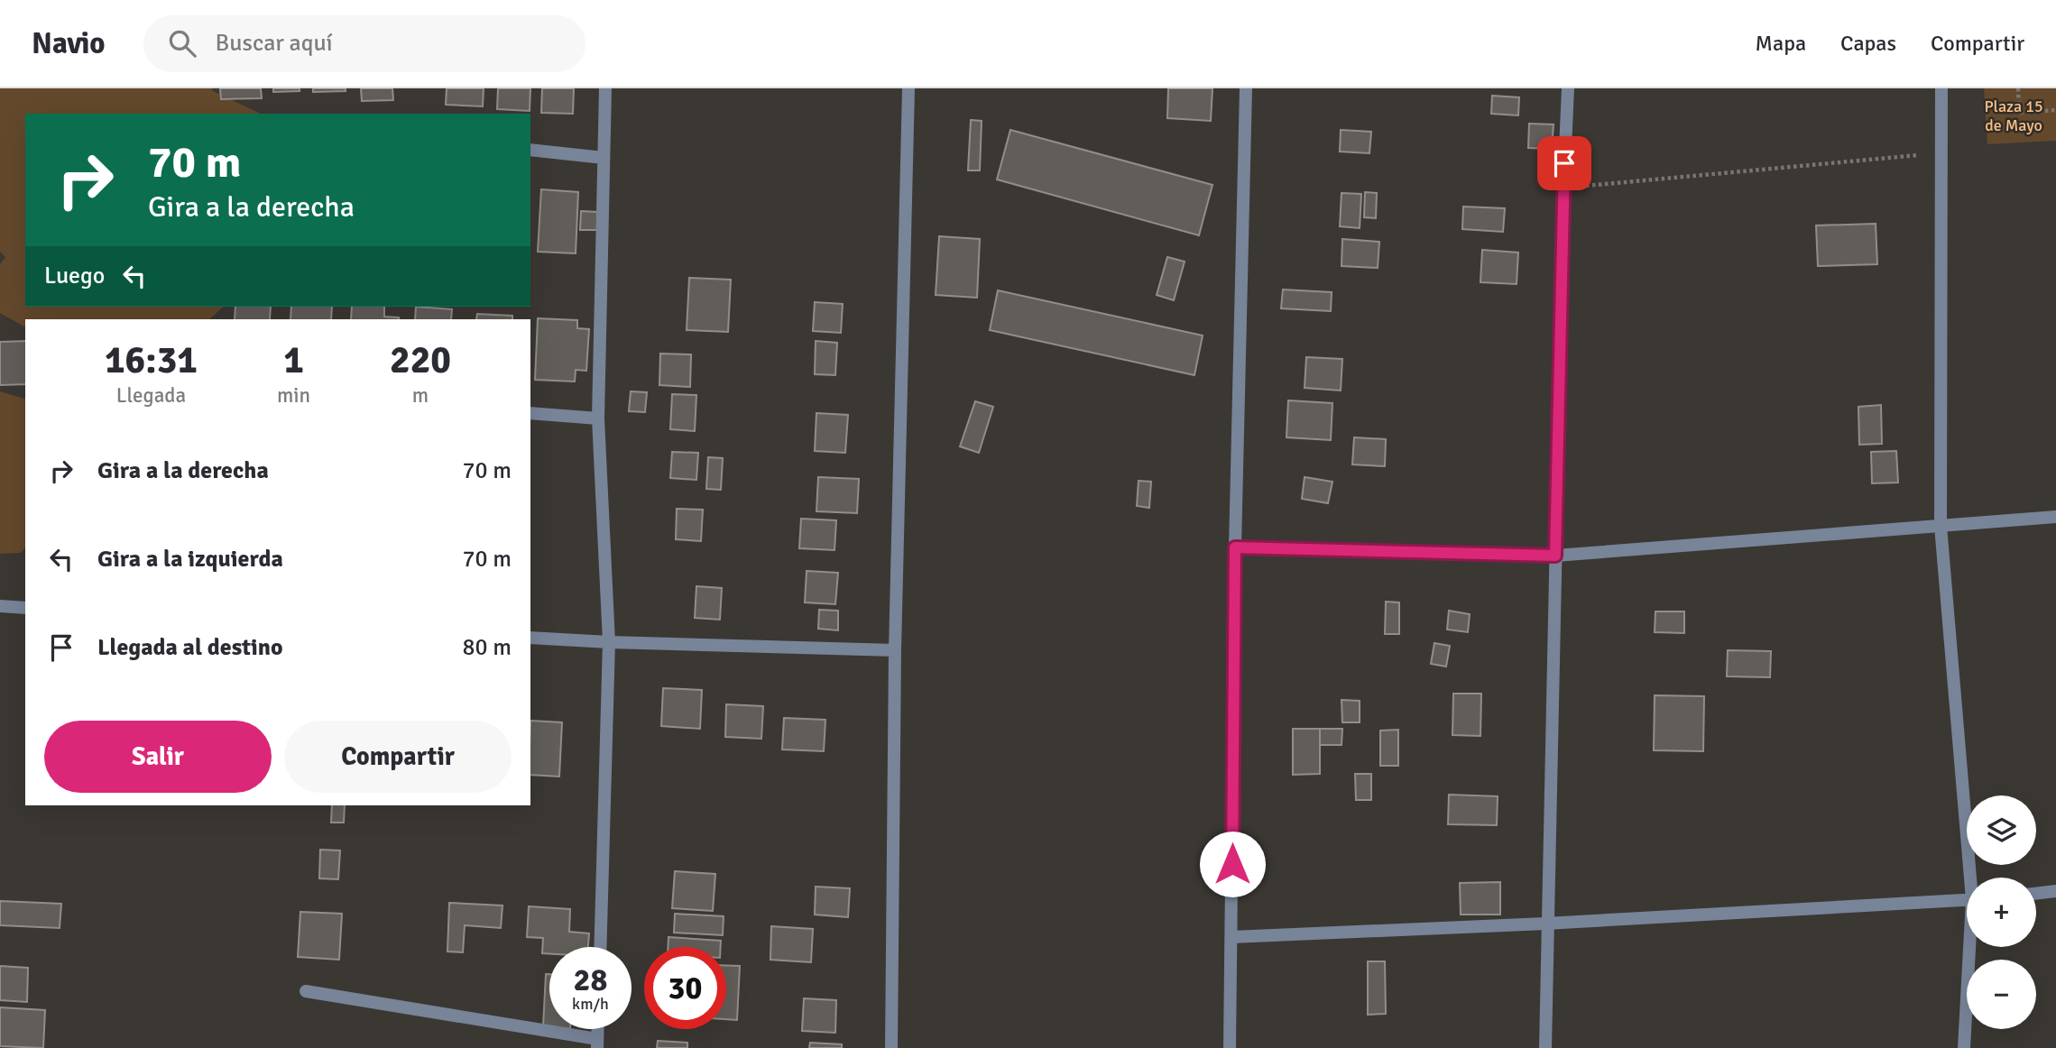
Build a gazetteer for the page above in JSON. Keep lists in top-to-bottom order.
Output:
{
  "parks": ["Plaza 15 de Mayo"],
  "page": {
    "header": "Navio",
    "search": "Buscar aquí",
    "nav": ["Mapa", "Capas", "Compartir"],
    "turn": ["70 m", "Gira a la derecha"],
    "then": "Luego",
    "eta": [
      "16:31",
      "Llegada",
      "1",
      "min",
      "220",
      "m"
    ],
    "list": [
      {
        "name": "Gira a la derecha",
        "value": "70 m"
      },
      {
        "name": "Gira a la izquierda",
        "value": "70 m"
      },
      {
        "name": "Llegada al destino",
        "value": "80 m"
      }
    ],
    "buttons": ["Salir", "Compartir"],
    "map_buttons": ["+", "−"],
    "speed": "28 km/h",
    "limit": "30"
  }
}
